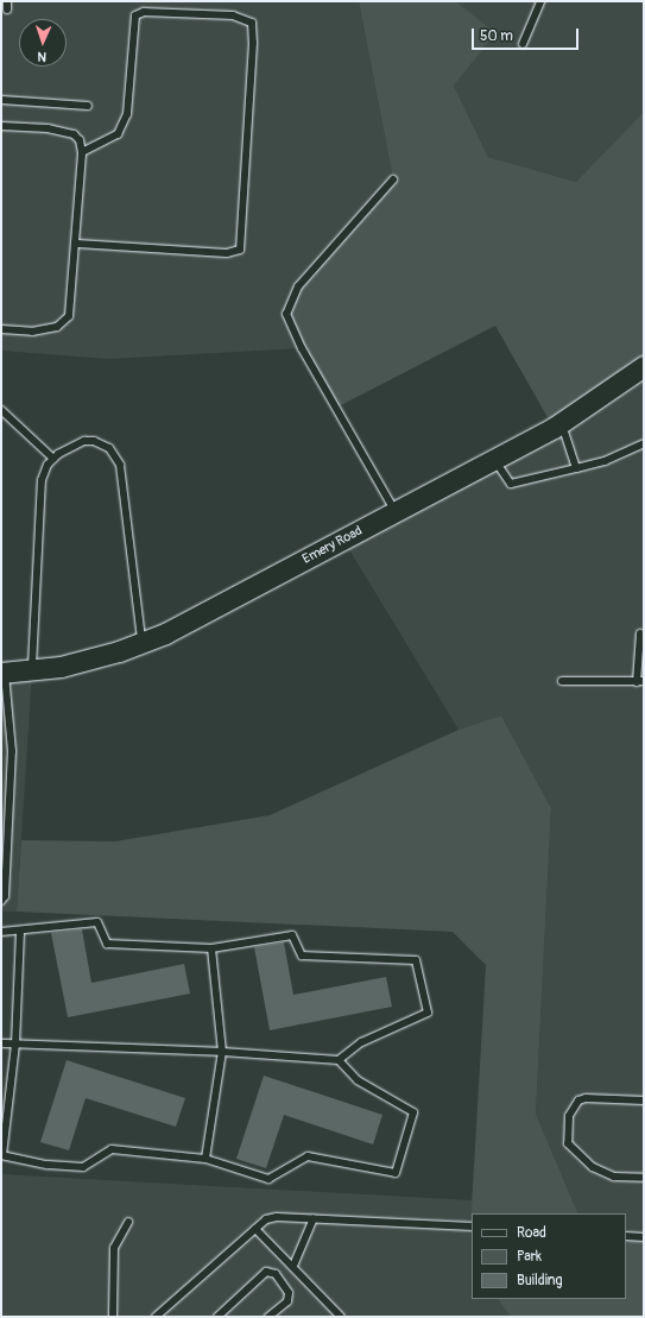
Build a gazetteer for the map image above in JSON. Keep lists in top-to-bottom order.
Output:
{
  "streets": {
    "street": ["Emery Road"]
  },
  "legend": ["Road", "Park", "Building"],
  "scale_bar": "50 m",
  "north": "bottom"
}
